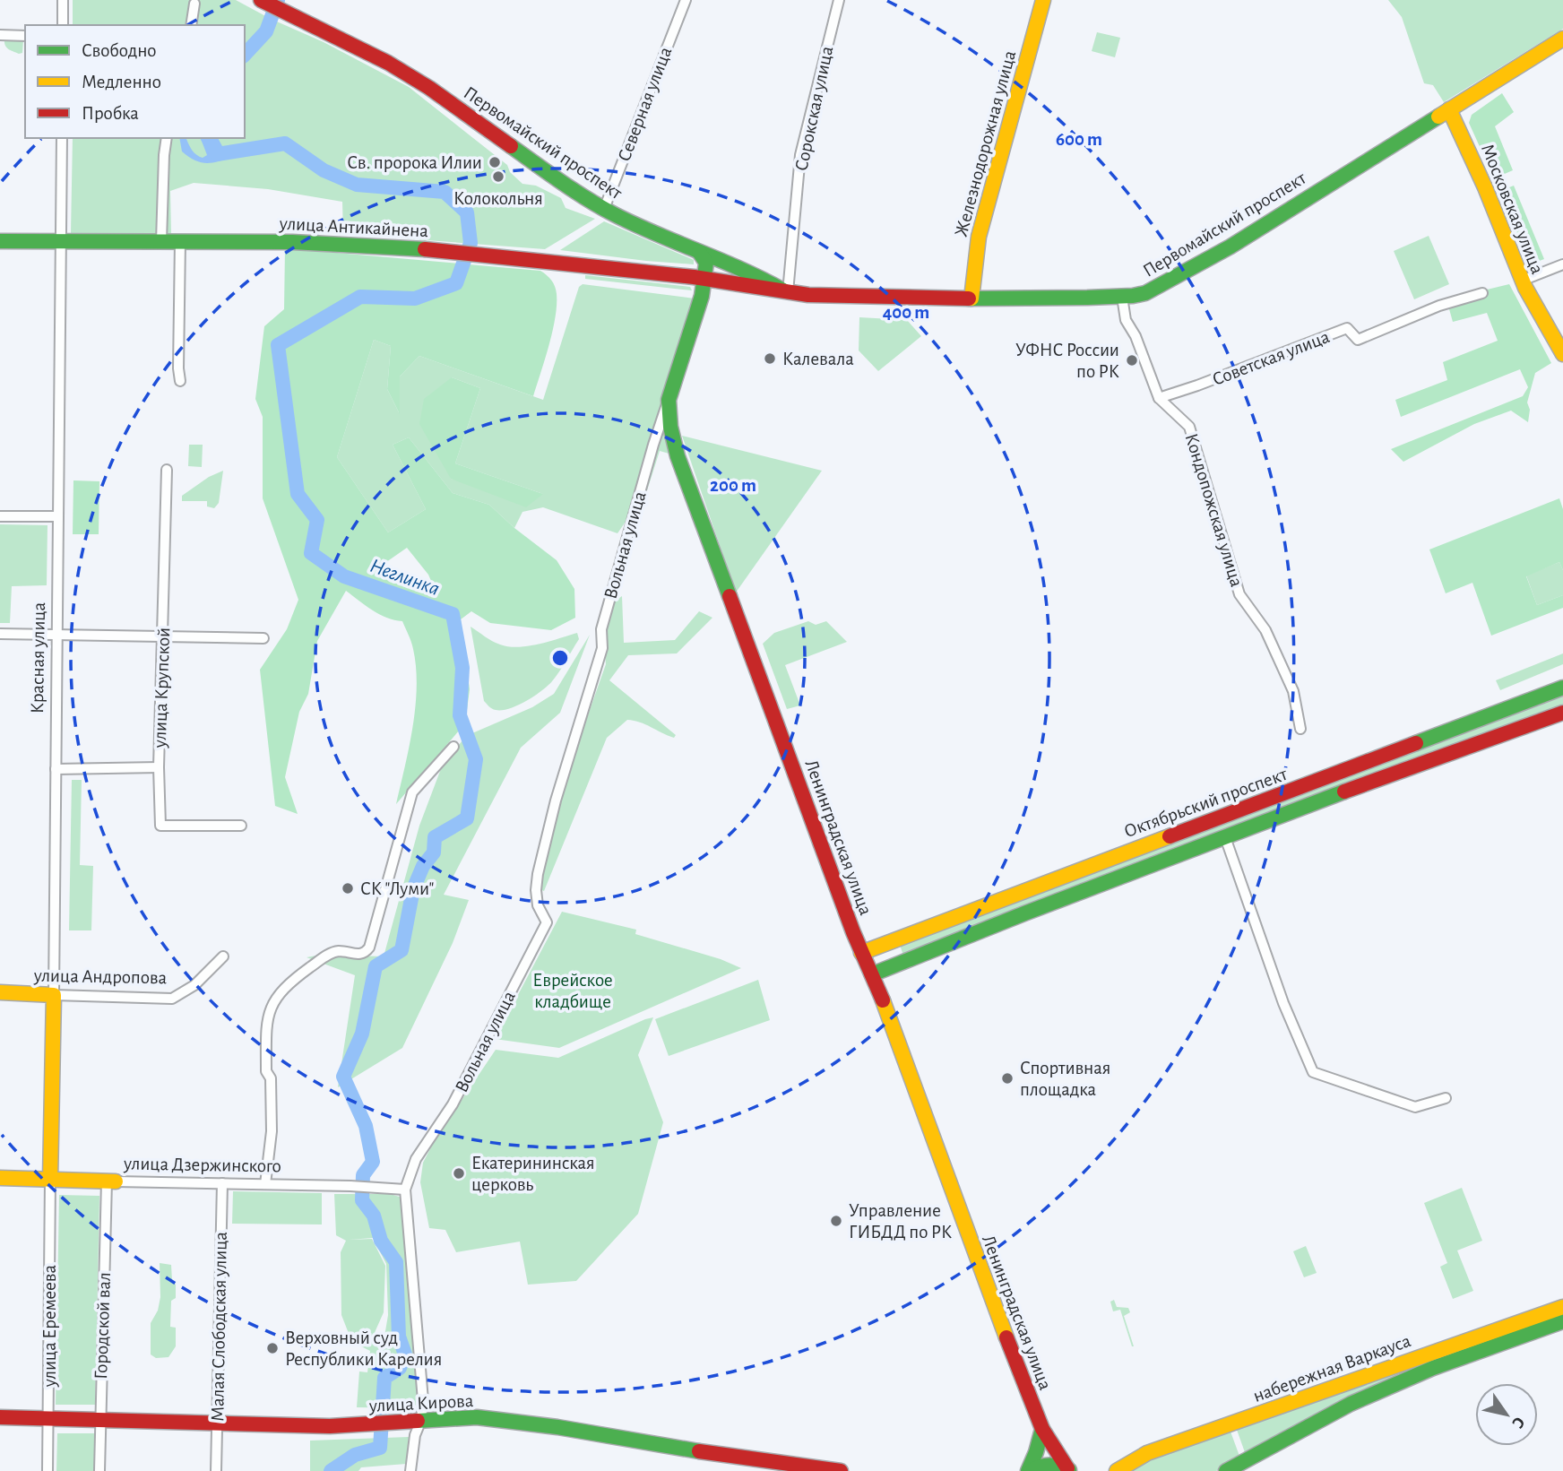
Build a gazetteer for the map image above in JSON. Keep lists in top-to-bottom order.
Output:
{
  "streets": {
    "main road": [
      "Первомайский проспект",
      "Железнодорожная улица",
      "Московская улица",
      "улица Антикайнена",
      "Красная улица",
      "Октябрьский проспект",
      "Ленинградская улица",
      "улица Андропова",
      "улица Дзержинского",
      "набережная Варкауса",
      "улица Кирова"
    ],
    "street": [
      "Северная улица",
      "Сорокская улица",
      "Советская улица",
      "Кондопожская улица",
      "Вольная улица",
      "улица Крупской",
      "улица Еремеева",
      "Городской вал",
      "Малая Слободская улица"
    ]
  },
  "crossings": [
    ["Северная улица", "Первомайский проспект"],
    ["Сорокская улица", "Первомайский проспект"],
    ["Первомайский проспект", "Железнодорожная улица"],
    ["Первомайский проспект", "Московская улица"],
    ["Первомайский проспект", "улица Антикайнена"],
    ["Первомайский проспект", "Кондопожская улица"],
    ["Первомайский проспект", "Ленинградская улица"],
    ["улица Антикайнена", "Красная улица"],
    ["улица Антикайнена", "Ленинградская улица"],
    ["Советская улица", "Кондопожская улица"],
    ["Вольная улица", "Ленинградская улица"],
    ["Вольная улица", "улица Дзержинского"],
    ["Вольная улица", "улица Кирова"],
    ["Красная улица", "улица Андропова"],
    ["Красная улица", "улица Дзержинского"],
    ["Красная улица", "улица Еремеева"],
    ["Октябрьский проспект", "Ленинградская улица"],
    ["улица Дзержинского", "улица Еремеева"],
    ["улица Дзержинского", "Городской вал"],
    ["улица Дзержинского", "Малая Слободская улица"],
    ["улица Еремеева", "улица Кирова"],
    ["Городской вал", "улица Кирова"],
    ["Малая Слободская улица", "улица Кирова"]
  ],
  "water": ["Неглинка"],
  "parks": ["Еврейское кладбище"],
  "places": [
    "Св. пророка Илии",
    "Колокольня",
    "Калевала",
    "УФНС России по РК",
    "СК \"Луми\"",
    "Спортивная площадка",
    "Екатерининская церковь",
    "Управление ГИБДД по РК",
    "Верховный суд Республики Карелия"
  ],
  "legend": ["Свободно", "Медленно", "Пробка"],
  "north": "bottom right",
  "rings": ["600 m", "400 m", "200 m"]
}
